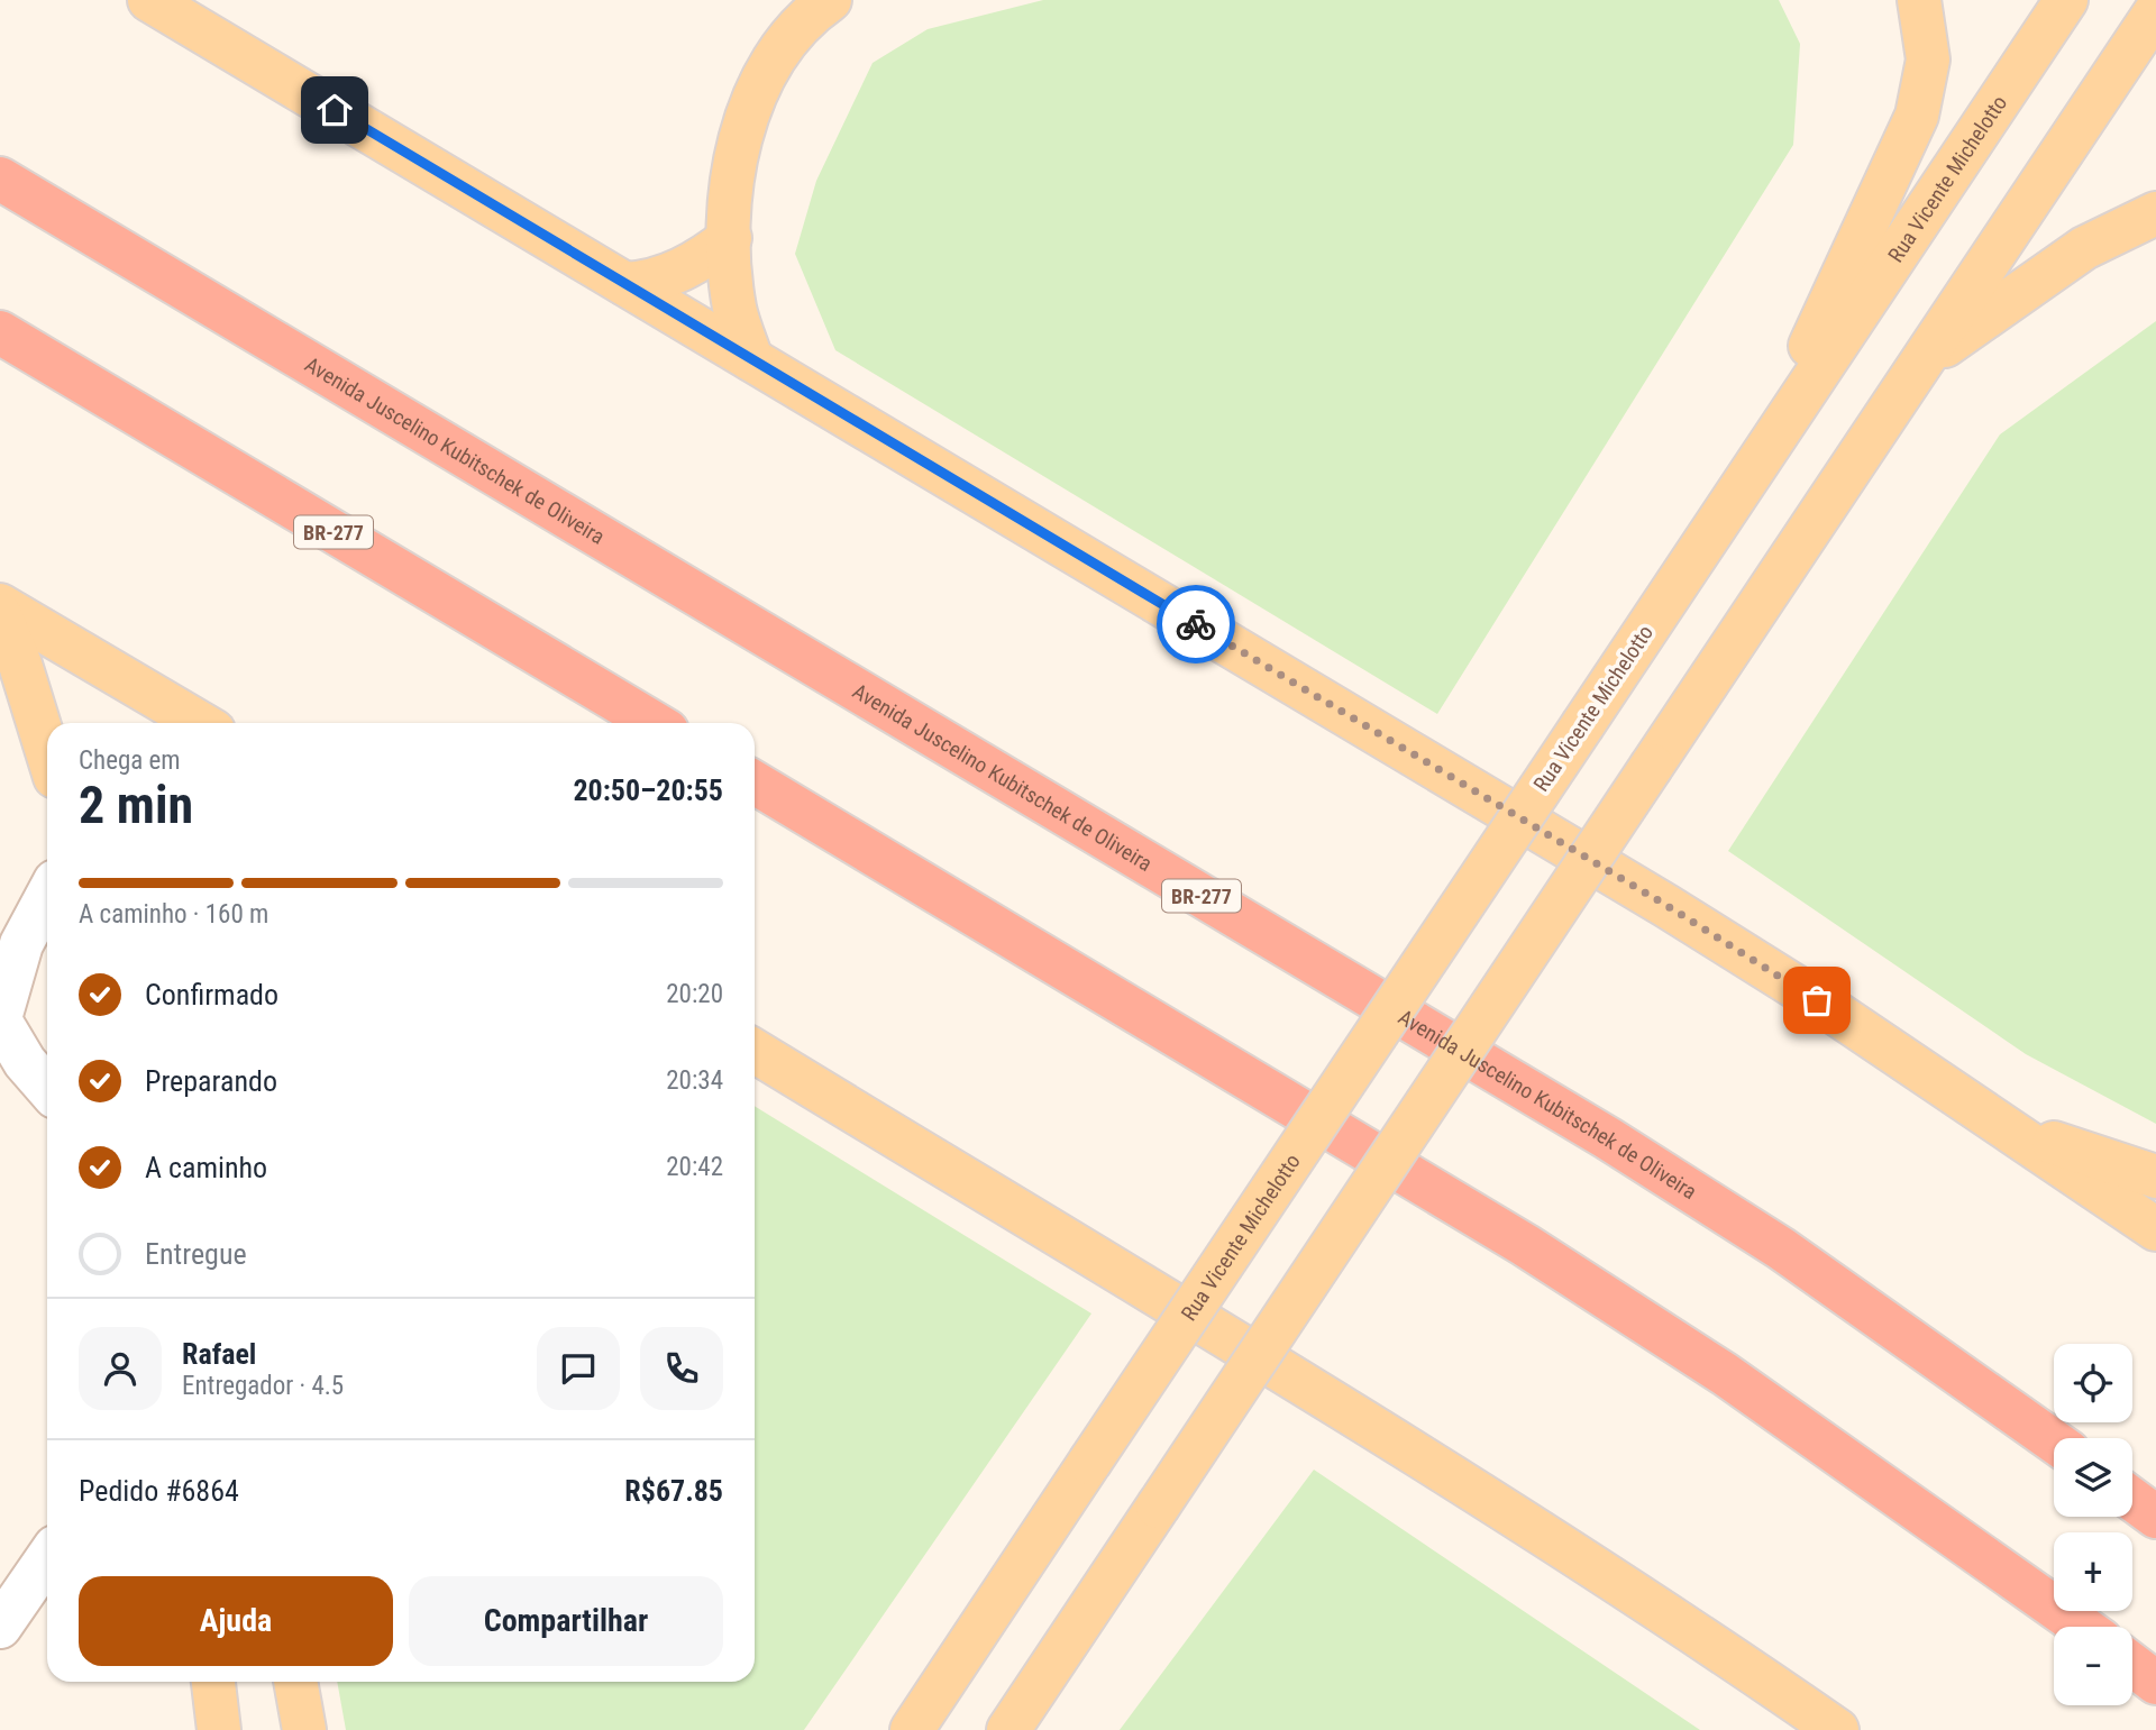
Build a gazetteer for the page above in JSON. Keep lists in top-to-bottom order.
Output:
{
  "streets": {
    "highway": ["Avenida Juscelino Kubitschek de Oliveira", "BR-277"],
    "main road": ["Rua Vicente Michelotto"]
  },
  "page": {
    "heading": ["2 min", "Chega em", "20:50–20:55"],
    "panel": [
      "Rafael",
      "Entregador · 4.5",
      "Pedido #6864",
      "R$67.85"
    ],
    "bar": "A caminho · 160 m",
    "list": [
      ["Confirmado", "20:20"],
      ["Preparando", "20:34"],
      ["A caminho", "20:42"],
      "Entregue"
    ],
    "map_buttons": ["+", "−"],
    "buttons": ["Ajuda", "Compartilhar"]
  }
}
